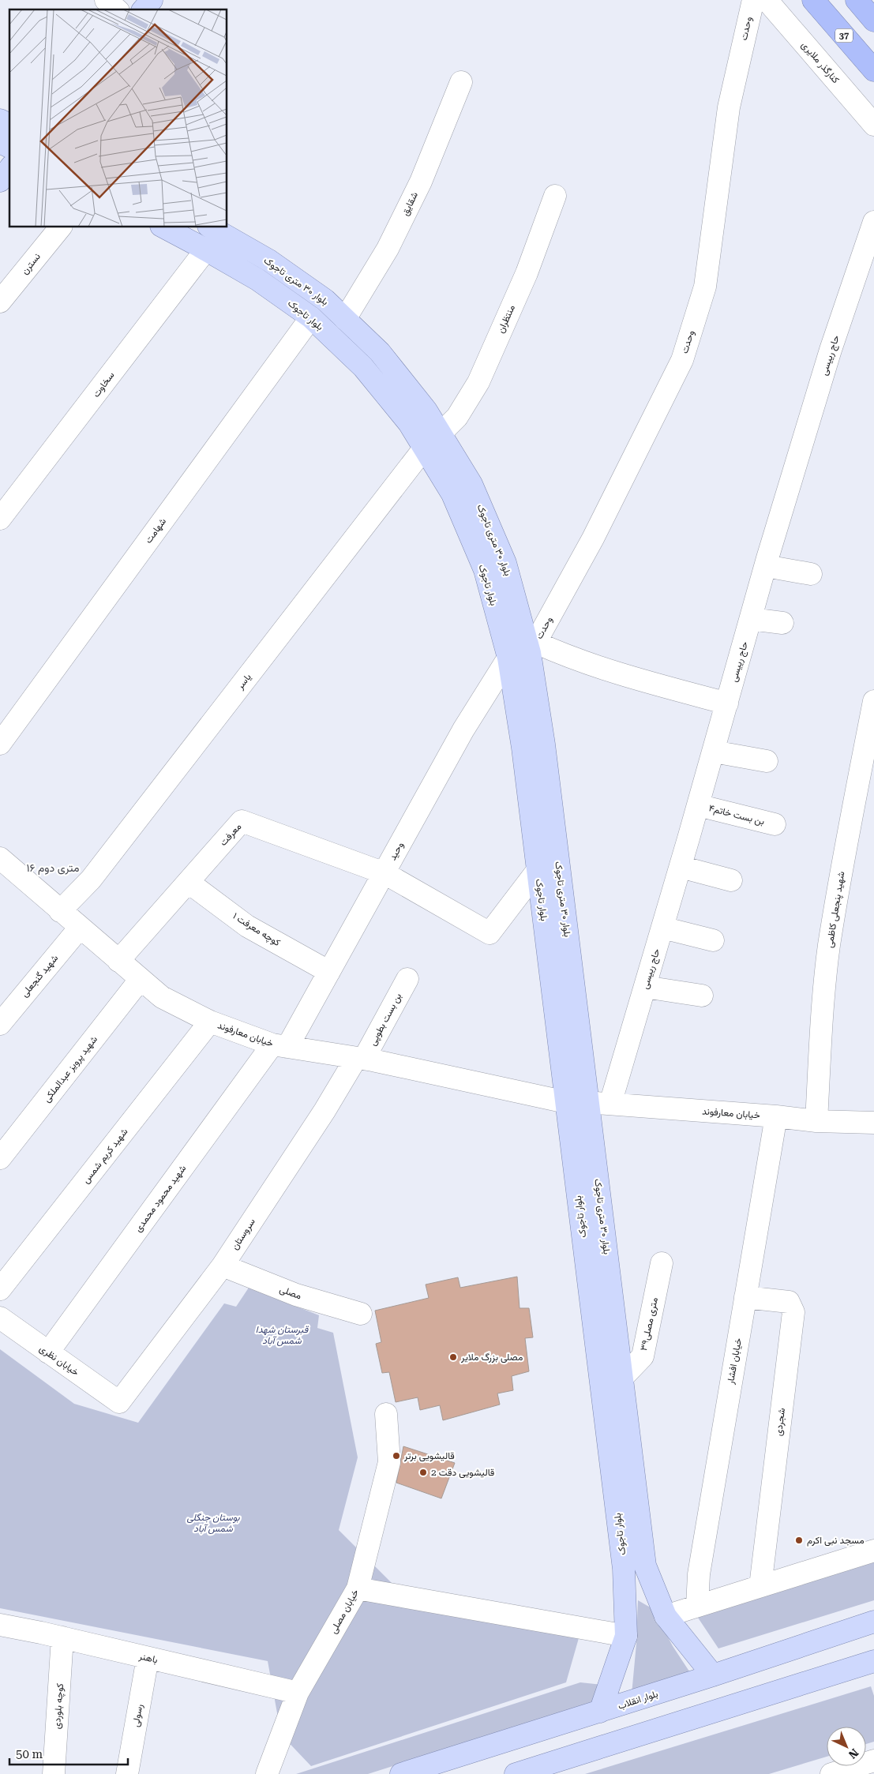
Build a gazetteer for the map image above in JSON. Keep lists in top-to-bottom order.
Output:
{
  "streets": {
    "highway": ["37"],
    "main road": ["بلوار ۳۰ متری تاجوک", "بلوار تاجوک", "بلوار انقلاب"],
    "street": [
      "وحدت",
      "کنارگذر ملایری",
      "شقایق",
      "نسترن",
      "منتظران",
      "حاج رییسی",
      "سخاوت",
      "شهامت",
      "یاسر",
      "بن بست خاتم۴",
      "معرفت",
      "وحید",
      "شهید پنجعلی کاظمی",
      "کوچه معرفت ۱",
      "شهید گنجعلی",
      "بن بست بطوپی",
      "خیابان معارفوند",
      "شهید پرویز عبدالملکی",
      "شهید کریم شمس",
      "شهید محمود محمدی",
      "سروستان",
      "مصلی",
      "۳۹متری مصلی",
      "خیابان نظری",
      "خیابان افشار",
      "شجردی",
      "خیابان مصلی",
      "باهنر",
      "کوچه بلوردی",
      "رسولی"
    ]
  },
  "crossings": [
    ["وحدت", "بلوار ۳۰ متری تاجوک"],
    ["شقایق", "بلوار ۳۰ متری تاجوک"],
    ["بلوار ۳۰ متری تاجوک", "منتظران"],
    ["بلوار ۳۰ متری تاجوک", "خیابان معارفوند"],
    ["بلوار ۳۰ متری تاجوک", "۳۹متری مصلی"],
    ["بلوار ۳۰ متری تاجوک", "بلوار انقلاب"],
    ["بلوار تاجوک", "سخاوت"],
    ["بلوار تاجوک", "شهامت"],
    ["بلوار تاجوک", "یاسر"],
    ["بلوار تاجوک", "وحید"],
    ["بلوار تاجوک", "خیابان معارفوند"],
    ["بلوار تاجوک", "بلوار انقلاب"],
    ["حاج رییسی", "بن بست خاتم۴"],
    ["حاج رییسی", "خیابان معارفوند"],
    ["یاسر", "خیابان معارفوند"],
    ["معرفت", "وحید"],
    ["معرفت", "کوچه معرفت ۱"],
    ["معرفت", "خیابان معارفوند"],
    ["وحید", "کوچه معرفت ۱"],
    ["وحید", "خیابان معارفوند"],
    ["وحید", "شهید محمود محمدی"],
    ["شهید پنجعلی کاظمی", "خیابان معارفوند"],
    ["شهید گنجعلی", "خیابان معارفوند"],
    ["بن بست بطوپی", "خیابان معارفوند"],
    ["بن بست بطوپی", "سروستان"],
    ["خیابان معارفوند", "شهید پرویز عبدالملکی"],
    ["خیابان معارفوند", "شهید کریم شمس"],
    ["خیابان معارفوند", "شهید محمود محمدی"],
    ["خیابان معارفوند", "سروستان"],
    ["خیابان معارفوند", "خیابان افشار"],
    ["شهید محمود محمدی", "خیابان نظری"],
    ["سروستان", "مصلی"],
    ["سروستان", "خیابان نظری"],
    ["خیابان افشار", "شجردی"],
    ["خیابان مصلی", "باهنر"],
    ["باهنر", "کوچه بلوردی"],
    ["باهنر", "رسولی"]
  ],
  "districts": ["۱۶ متری دوم"],
  "parks": ["قبرستان شهدا شمس آباد", "بوستان جنگلی شمس آباد"],
  "places": [
    "مصلی بزرگ ملایر",
    "قالیشویی برتر",
    "قالیشویی دقت 2",
    "مسجد نبی اکرم"
  ],
  "scale_bar": "50 m",
  "north": "bottom right"
}
